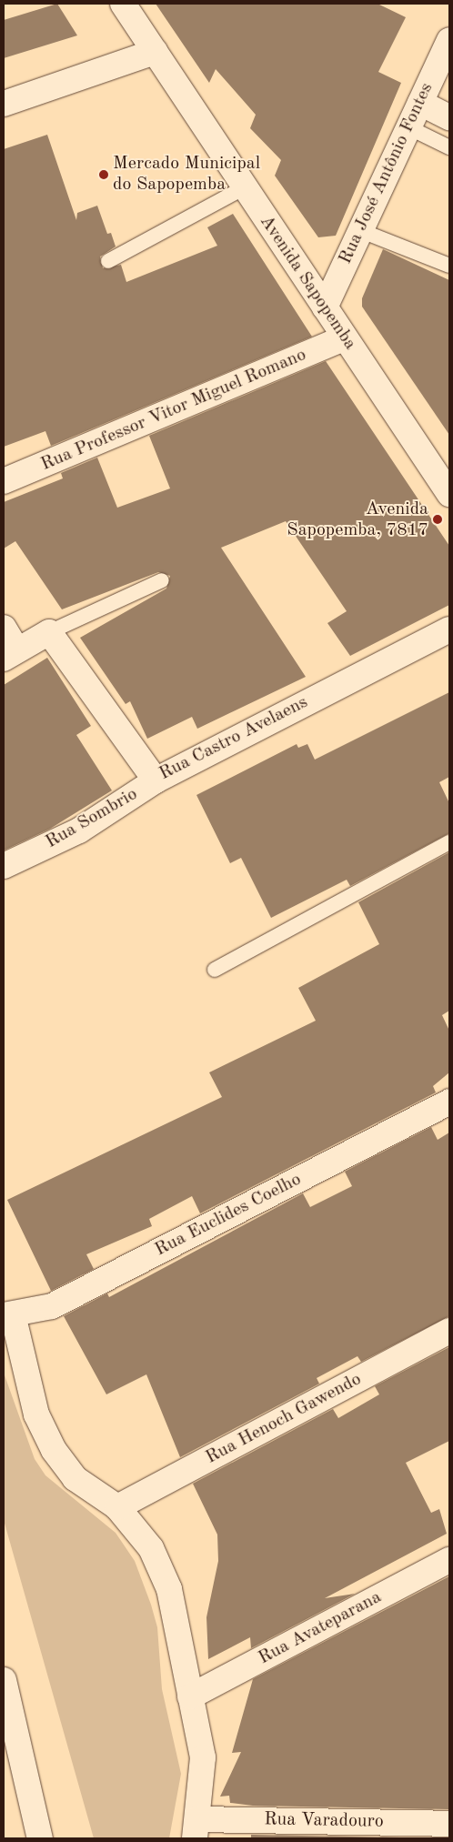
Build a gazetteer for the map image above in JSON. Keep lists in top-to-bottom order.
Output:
{
  "streets": {
    "street": [
      "Rua José Antônio Fontes",
      "Avenida Sapopemba",
      "Rua Professor Vitor Miguel Romano",
      "Rua Castro Avelaens",
      "Rua Sombrio",
      "Rua Euclides Coelho",
      "Rua Henoch Gawendo",
      "Rua Avateparana",
      "Rua Varadouro"
    ]
  },
  "crossings": [
    ["Rua José Antônio Fontes", "Avenida Sapopemba"],
    ["Avenida Sapopemba", "Rua Professor Vitor Miguel Romano"],
    ["Rua Castro Avelaens", "Rua Sombrio"]
  ],
  "places": ["Mercado Municipal do Sapopemba", "Avenida Sapopemba, 7817"]
}
